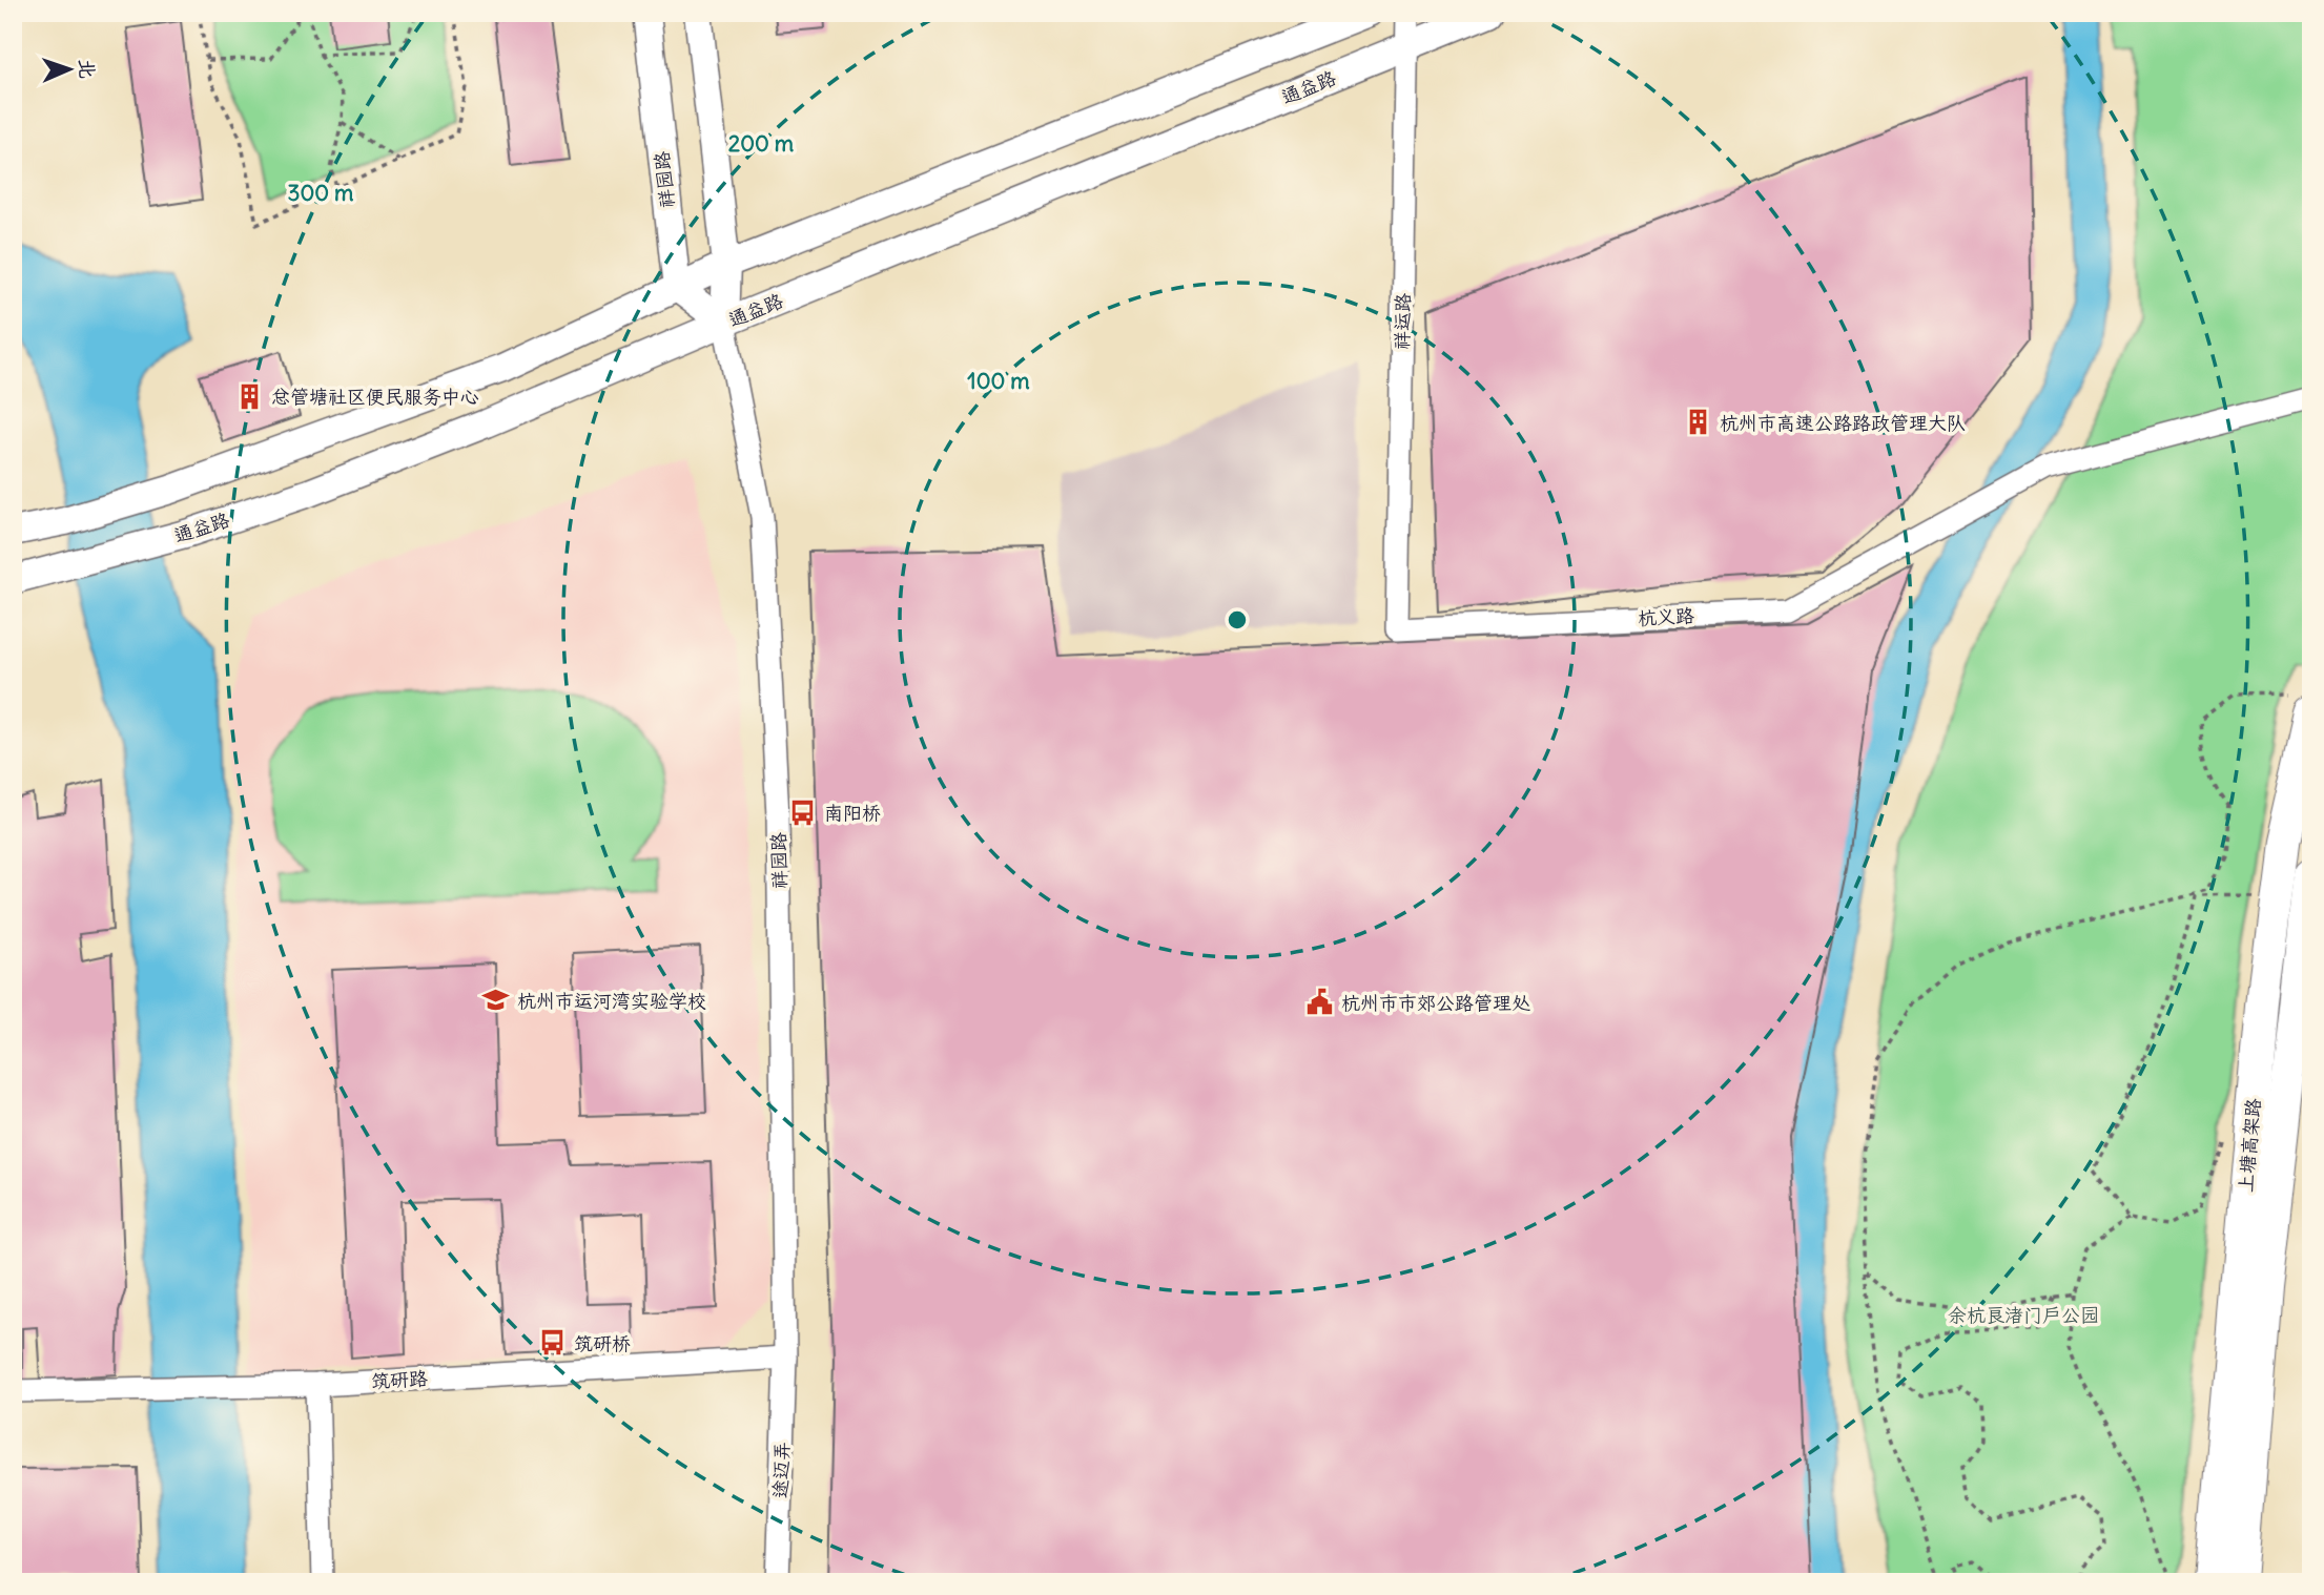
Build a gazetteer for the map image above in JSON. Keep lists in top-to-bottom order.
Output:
{
  "streets": {
    "highway": ["上塘高架路"],
    "main road": ["通益路", "祥园路"],
    "street": [
      "祥运路",
      "杭义路",
      "筑研路",
      "途迈弄"
    ]
  },
  "crossings": [
    ["通益路", "祥园路"],
    ["通益路", "祥运路"],
    ["祥园路", "筑研路"],
    ["祥园路", "途迈弄"],
    ["祥运路", "杭义路"],
    ["筑研路", "途迈弄"]
  ],
  "parks": ["余杭良渚门户公园"],
  "places": {
    "building": ["总管塘社区便民服务中心", "杭州市高速公路路政管理大队"],
    "bus stop": ["南阳桥", "筑研桥"],
    "school or university": ["杭州市运河湾实验学校"],
    "public building": ["杭州市市郊公路管理处"]
  },
  "north": "right",
  "rings": ["200 m", "300 m", "100 m"]
}
